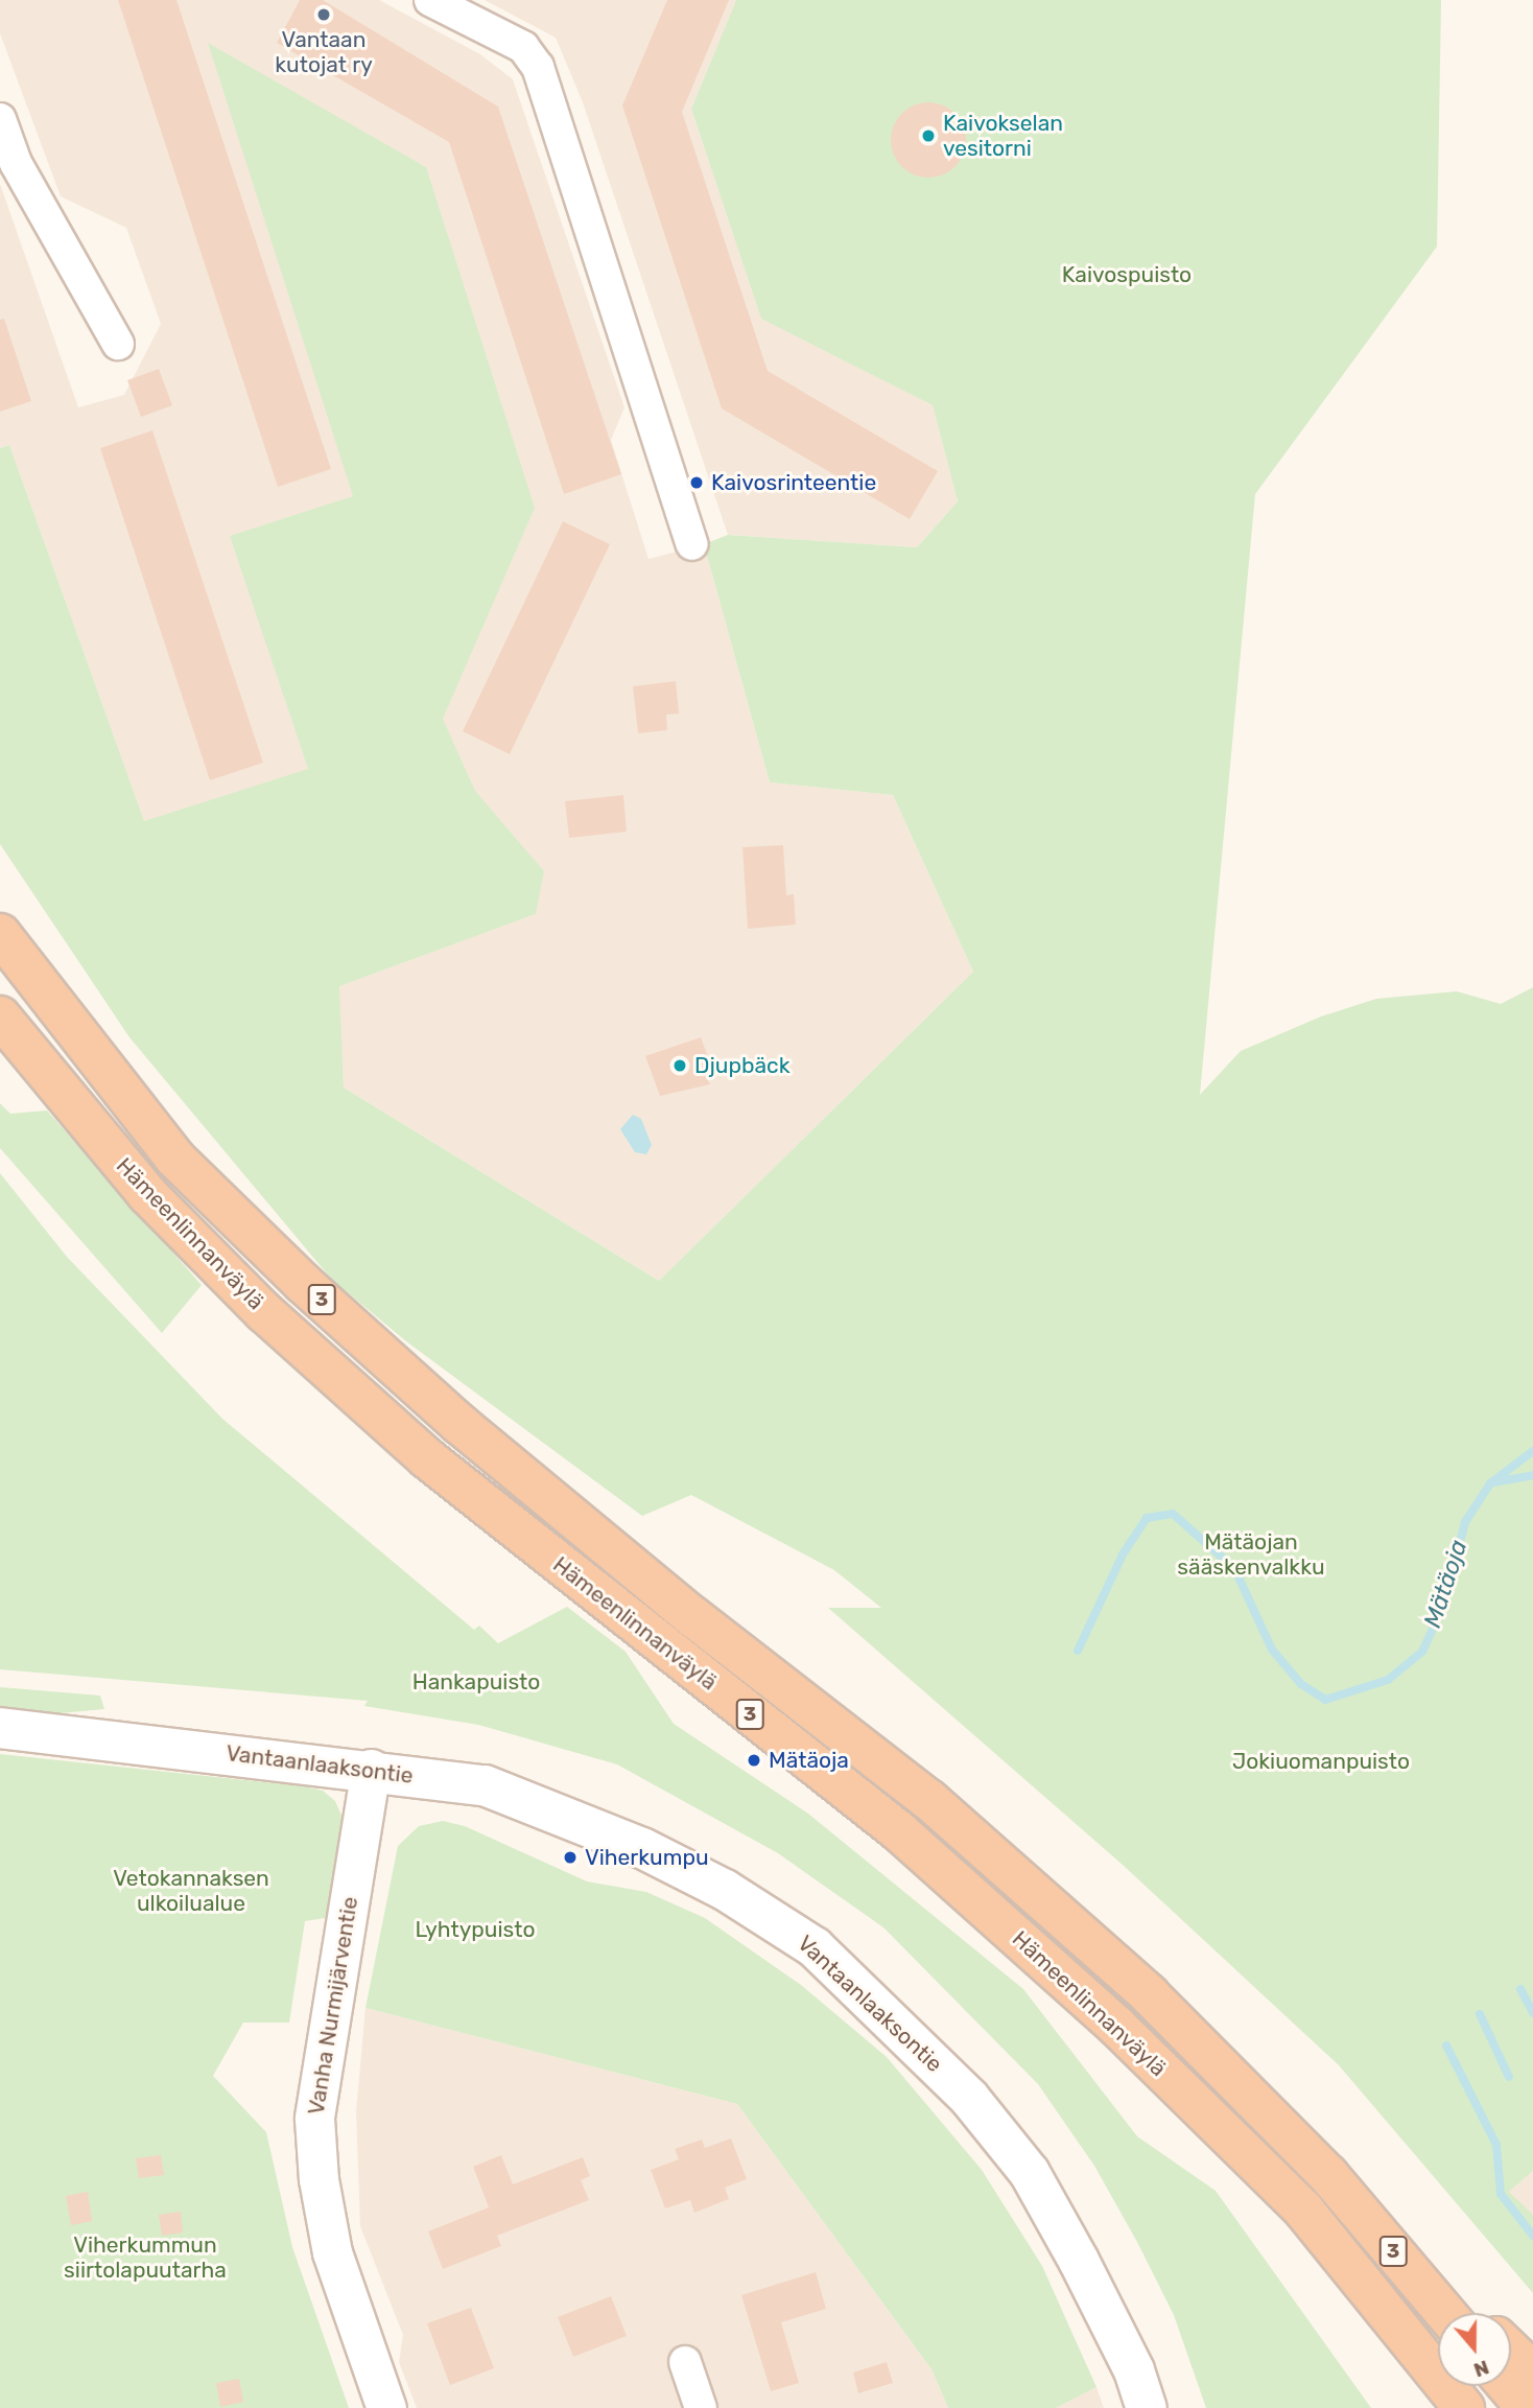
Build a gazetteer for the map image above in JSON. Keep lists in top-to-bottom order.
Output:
{
  "streets": {
    "highway": ["Hämeenlinnanväylä", "3"],
    "main road": ["Vantaanlaaksontie"],
    "street": ["Vanha Nurmijärventie"]
  },
  "crossings": [
    ["Vantaanlaaksontie", "Vanha Nurmijärventie"]
  ],
  "water": ["Mätäoja"],
  "parks": [
    "Kaivospuisto",
    "Mätäojan sääskenvalkku",
    "Hankapuisto",
    "Jokiuomanpuisto",
    "Vetokannaksen ulkoilualue",
    "Lyhtypuisto",
    "Viherkummun siirtolapuutarha"
  ],
  "places": [
    "Vantaan kutojat ry",
    "Kaivokselan vesitorni",
    "Kaivosrinteentie",
    "Djupbäck",
    "Mätäoja",
    "Viherkumpu"
  ],
  "north": "bottom"
}
